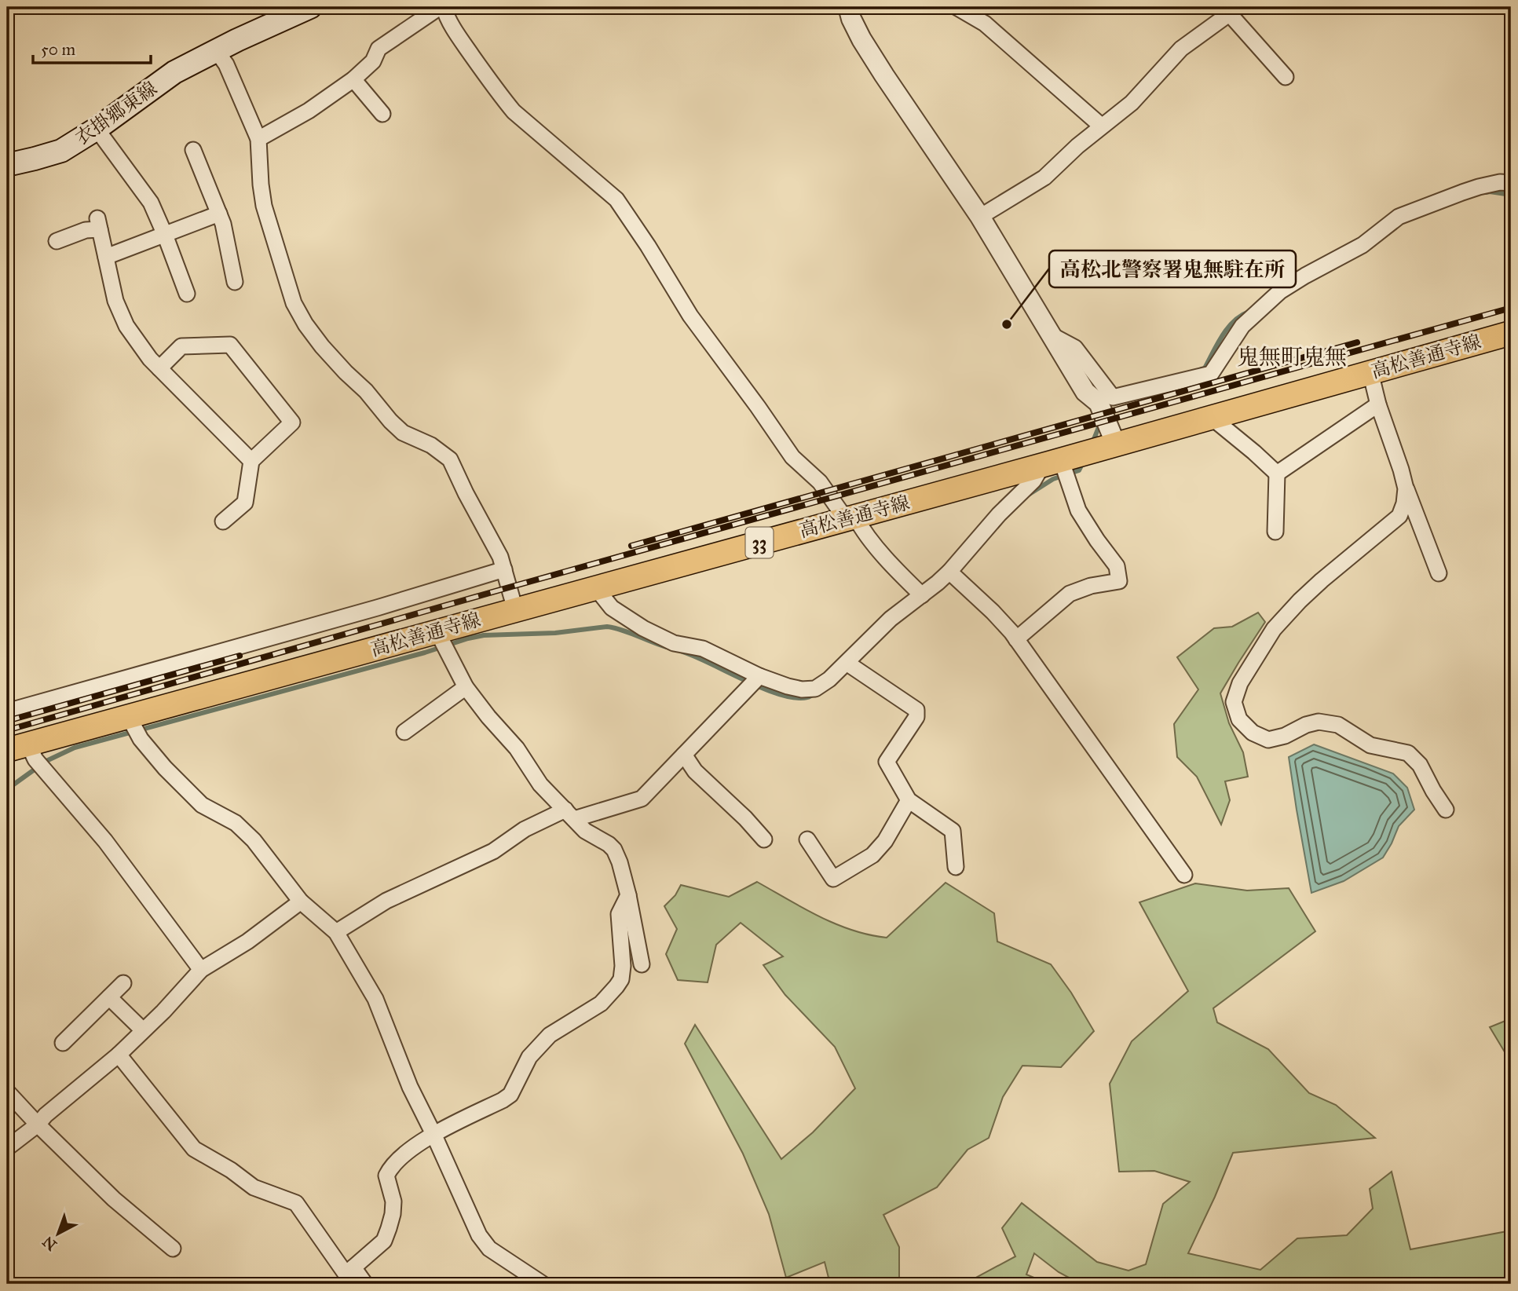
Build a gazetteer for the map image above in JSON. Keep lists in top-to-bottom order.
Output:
{
  "streets": {
    "main road": ["衣掛郷東線", "高松善通寺線", "33"]
  },
  "districts": ["鬼無町鬼無"],
  "places": ["高松北警察署鬼無駐在所"],
  "scale_bar": "50 m",
  "north": "bottom left"
}
